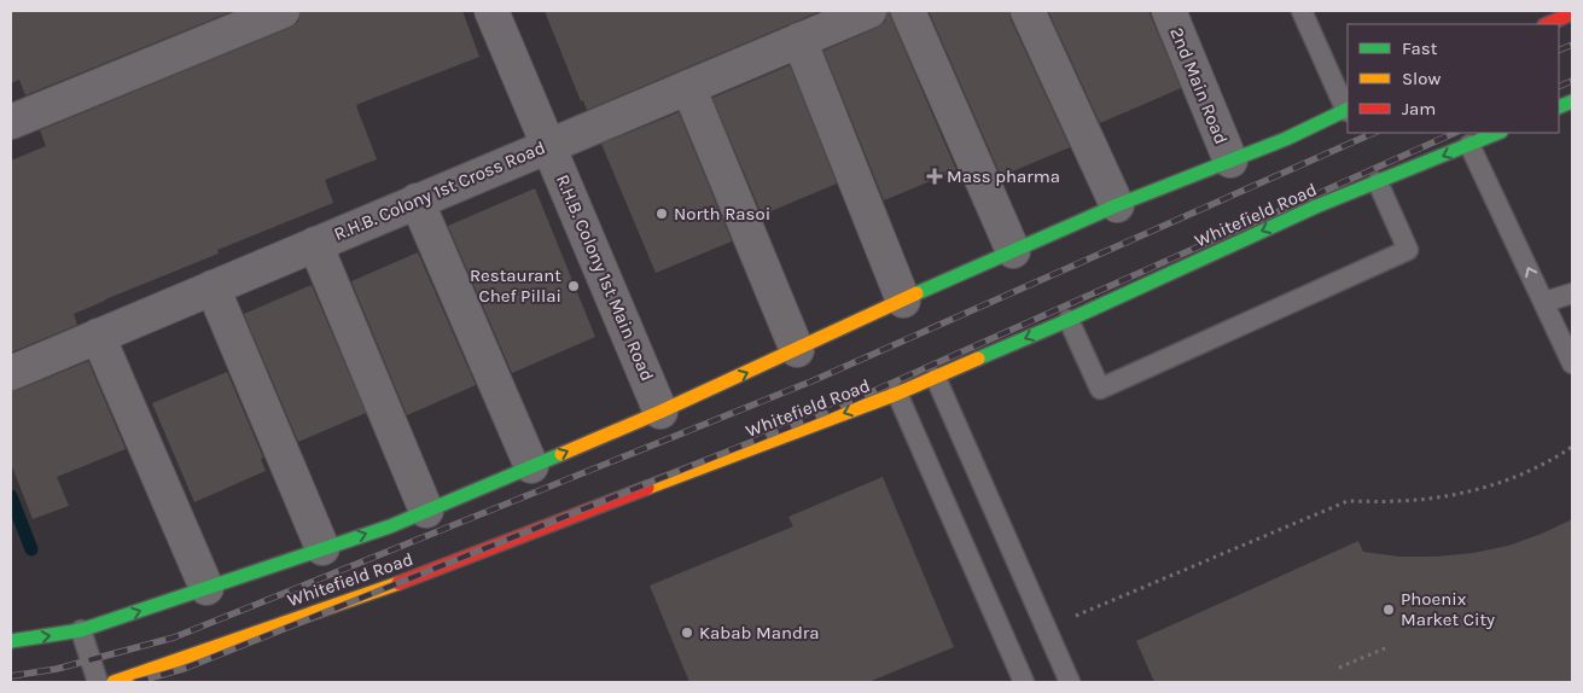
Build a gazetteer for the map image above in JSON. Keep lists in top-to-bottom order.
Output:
{
  "streets": {
    "main road": ["Whitefield Road"],
    "street": ["2nd Main Road", "R.H.B. Colony 1st Cross Road", "R.H.B. Colony 1st Main Road"]
  },
  "crossings": [
    ["2nd Main Road", "Whitefield Road"],
    ["R.H.B. Colony 1st Cross Road", "R.H.B. Colony 1st Main Road"],
    ["Whitefield Road", "R.H.B. Colony 1st Main Road"]
  ],
  "places": {
    "health": ["Mass pharma"],
    "other": [
      "North Rasoi",
      "Restaurant Chef Pillai",
      "Phoenix Market City",
      "Kabab Mandra"
    ]
  },
  "legend": ["Fast", "Slow", "Jam"]
}
